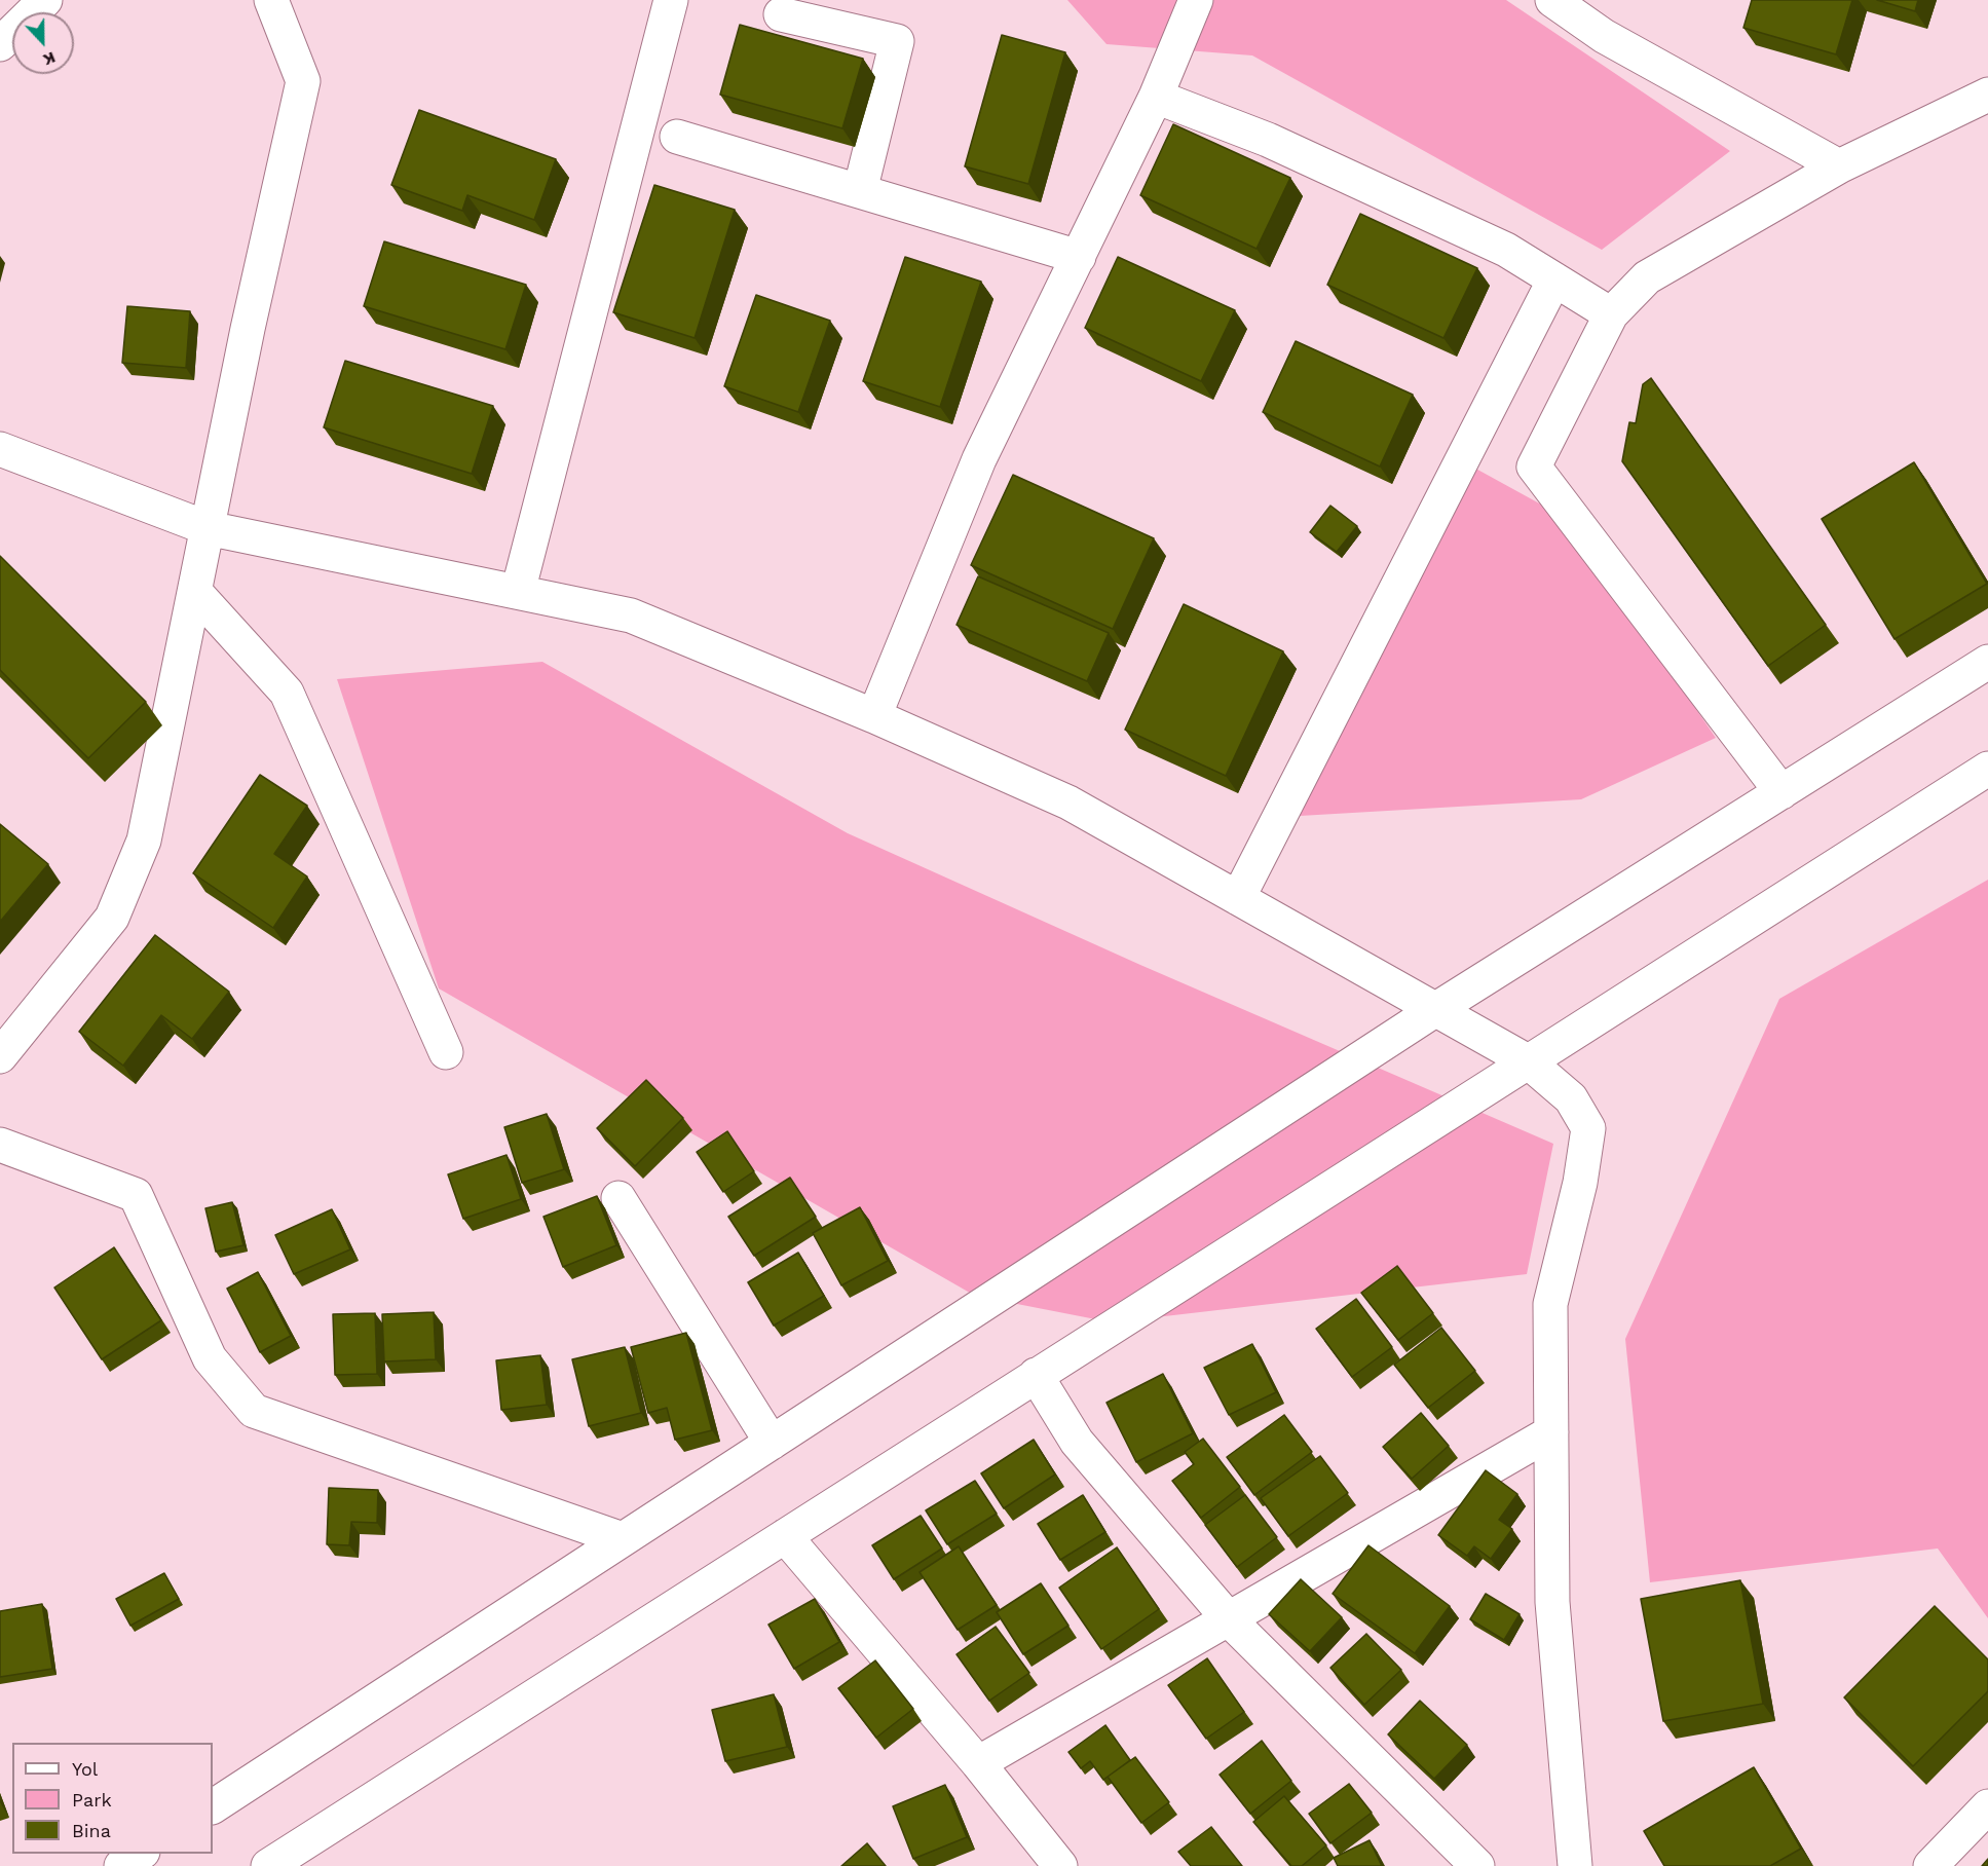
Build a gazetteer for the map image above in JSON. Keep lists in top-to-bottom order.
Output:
{
  "legend": ["Yol", "Park", "Bina"],
  "north": "bottom"
}
